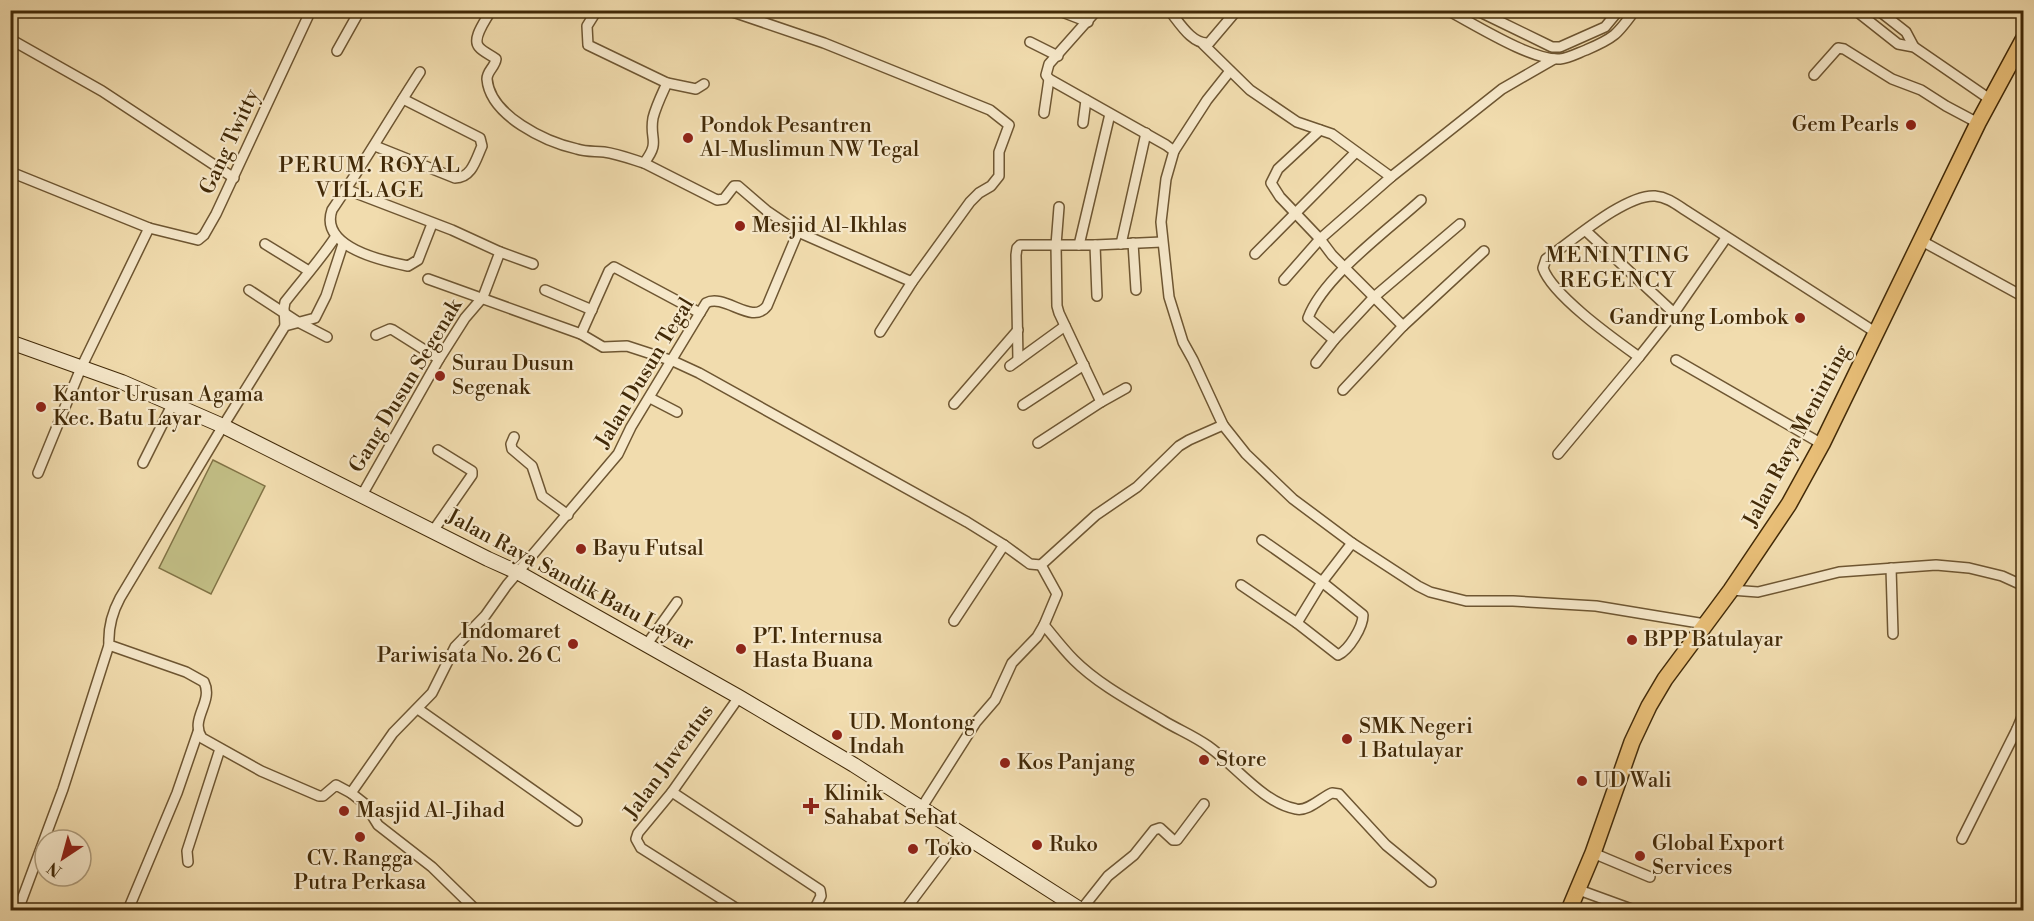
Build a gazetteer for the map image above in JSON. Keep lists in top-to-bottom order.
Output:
{
  "streets": {
    "highway": ["Jalan Raya Meninting"],
    "main road": ["Jalan Raya Sandik Batu Layar"],
    "street": [
      "Gang Twitty",
      "Jalan Dusun Tegal",
      "Gang Dusun Segenak",
      "Jalan Juventus"
    ]
  },
  "crossings": [
    ["Jalan Dusun Tegal", "Jalan Raya Sandik Batu Layar"],
    ["Gang Dusun Segenak", "Jalan Raya Sandik Batu Layar"],
    ["Jalan Raya Sandik Batu Layar", "Jalan Juventus"]
  ],
  "districts": ["PERUM. ROYAL VILLAGE", "MENINTING REGENCY"],
  "places": {
    "other": [
      "Gem Pearls",
      "Pondok Pesantren Al-Muslimun NW Tegal",
      "Mesjid Al-Ikhlas",
      "Gandrung Lombok",
      "Surau Dusun Segenak",
      "Kantor Urusan Agama Kec. Batu Layar",
      "Bayu Futsal",
      "BPP Batulayar",
      "Indomaret Pariwisata No. 26 C",
      "PT. Internusa Hasta Buana",
      "UD. Montong Indah",
      "SMK Negeri 1 Batulayar",
      "Store",
      "Kos Panjang",
      "UD Wali",
      "Masjid Al-Jihad",
      "CV. Rangga Putra Perkasa",
      "Ruko",
      "Toko",
      "Global Export Services"
    ],
    "health": ["Klinik Sahabat Sehat"]
  },
  "north": "bottom left"
}
